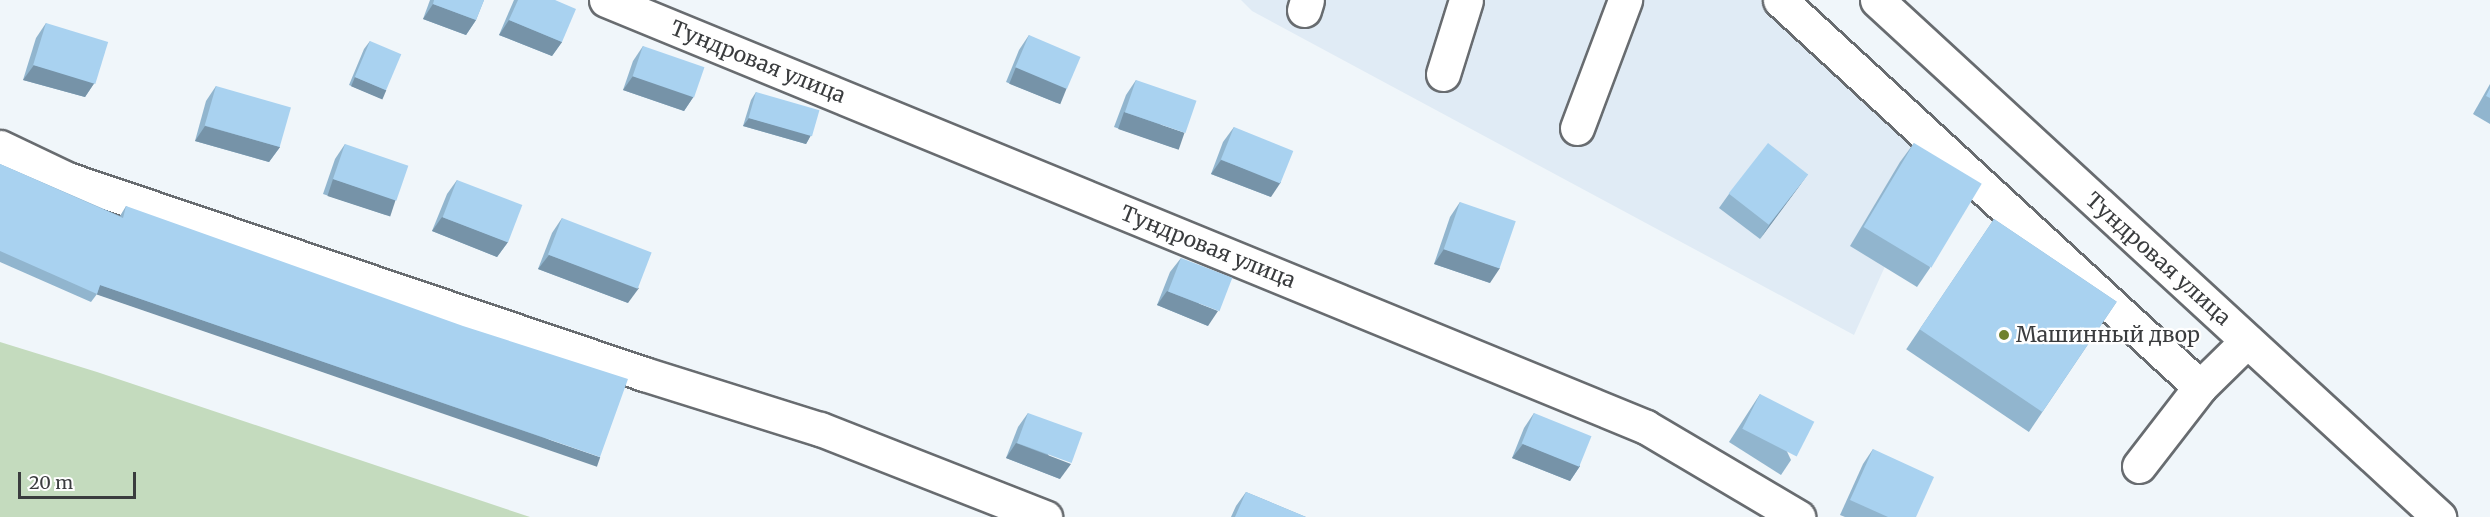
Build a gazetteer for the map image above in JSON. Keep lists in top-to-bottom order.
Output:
{
  "streets": {
    "street": ["Тундровая улица"]
  },
  "places": ["Машинный двор"],
  "scale_bar": "20 m"
}
